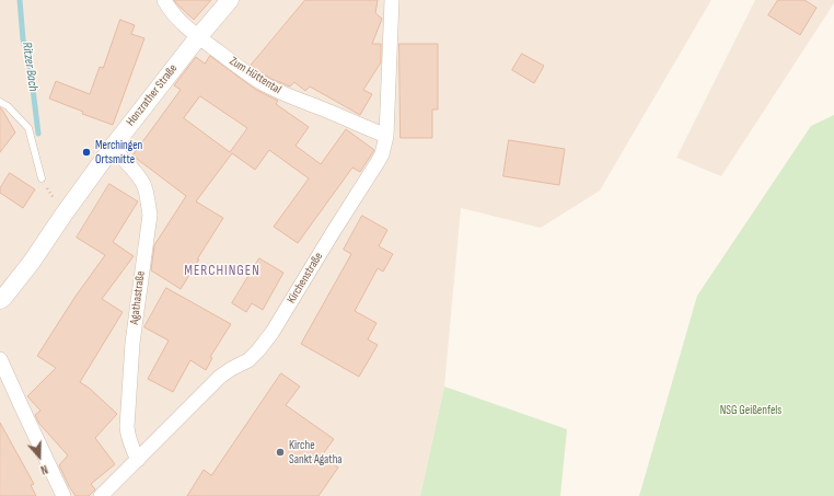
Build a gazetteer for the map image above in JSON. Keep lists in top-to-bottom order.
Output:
{
  "streets": {
    "street": [
      "Zum Hüttental",
      "Honzrather Straße",
      "Kirchenstraße",
      "Agathastraße"
    ]
  },
  "crossings": [
    ["Zum Hüttental", "Honzrather Straße"],
    ["Zum Hüttental", "Kirchenstraße"],
    ["Honzrather Straße", "Agathastraße"],
    ["Kirchenstraße", "Agathastraße"]
  ],
  "districts": ["MERCHINGEN"],
  "water": ["Ritzer Bach"],
  "parks": ["NSG Geißenfels"],
  "places": ["Merchingen Ortsmitte", "Kirche Sankt Agatha"],
  "north": "bottom"
}
